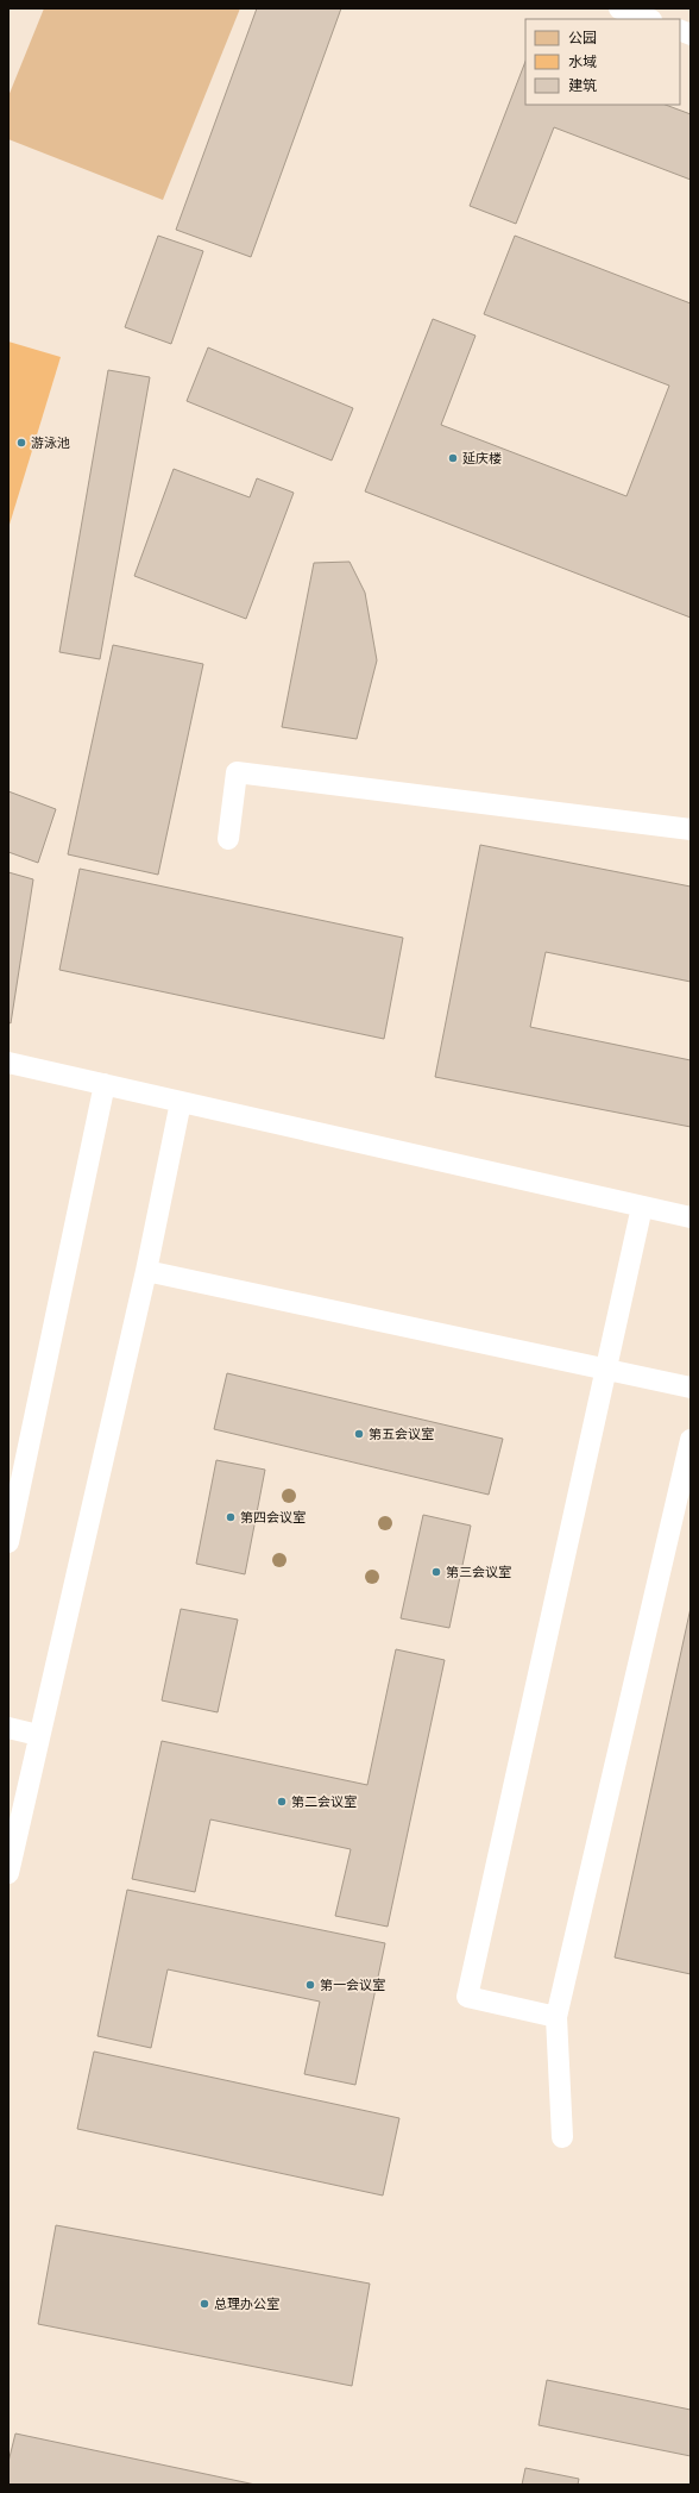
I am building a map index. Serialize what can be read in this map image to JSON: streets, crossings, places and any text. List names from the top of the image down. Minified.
{"places":["游泳池","延庆楼","第五会议室","第四会议室","第三会议室","第二会议室","第一会议室","总理办公室"],"legend":["公园","水域","建筑"]}
